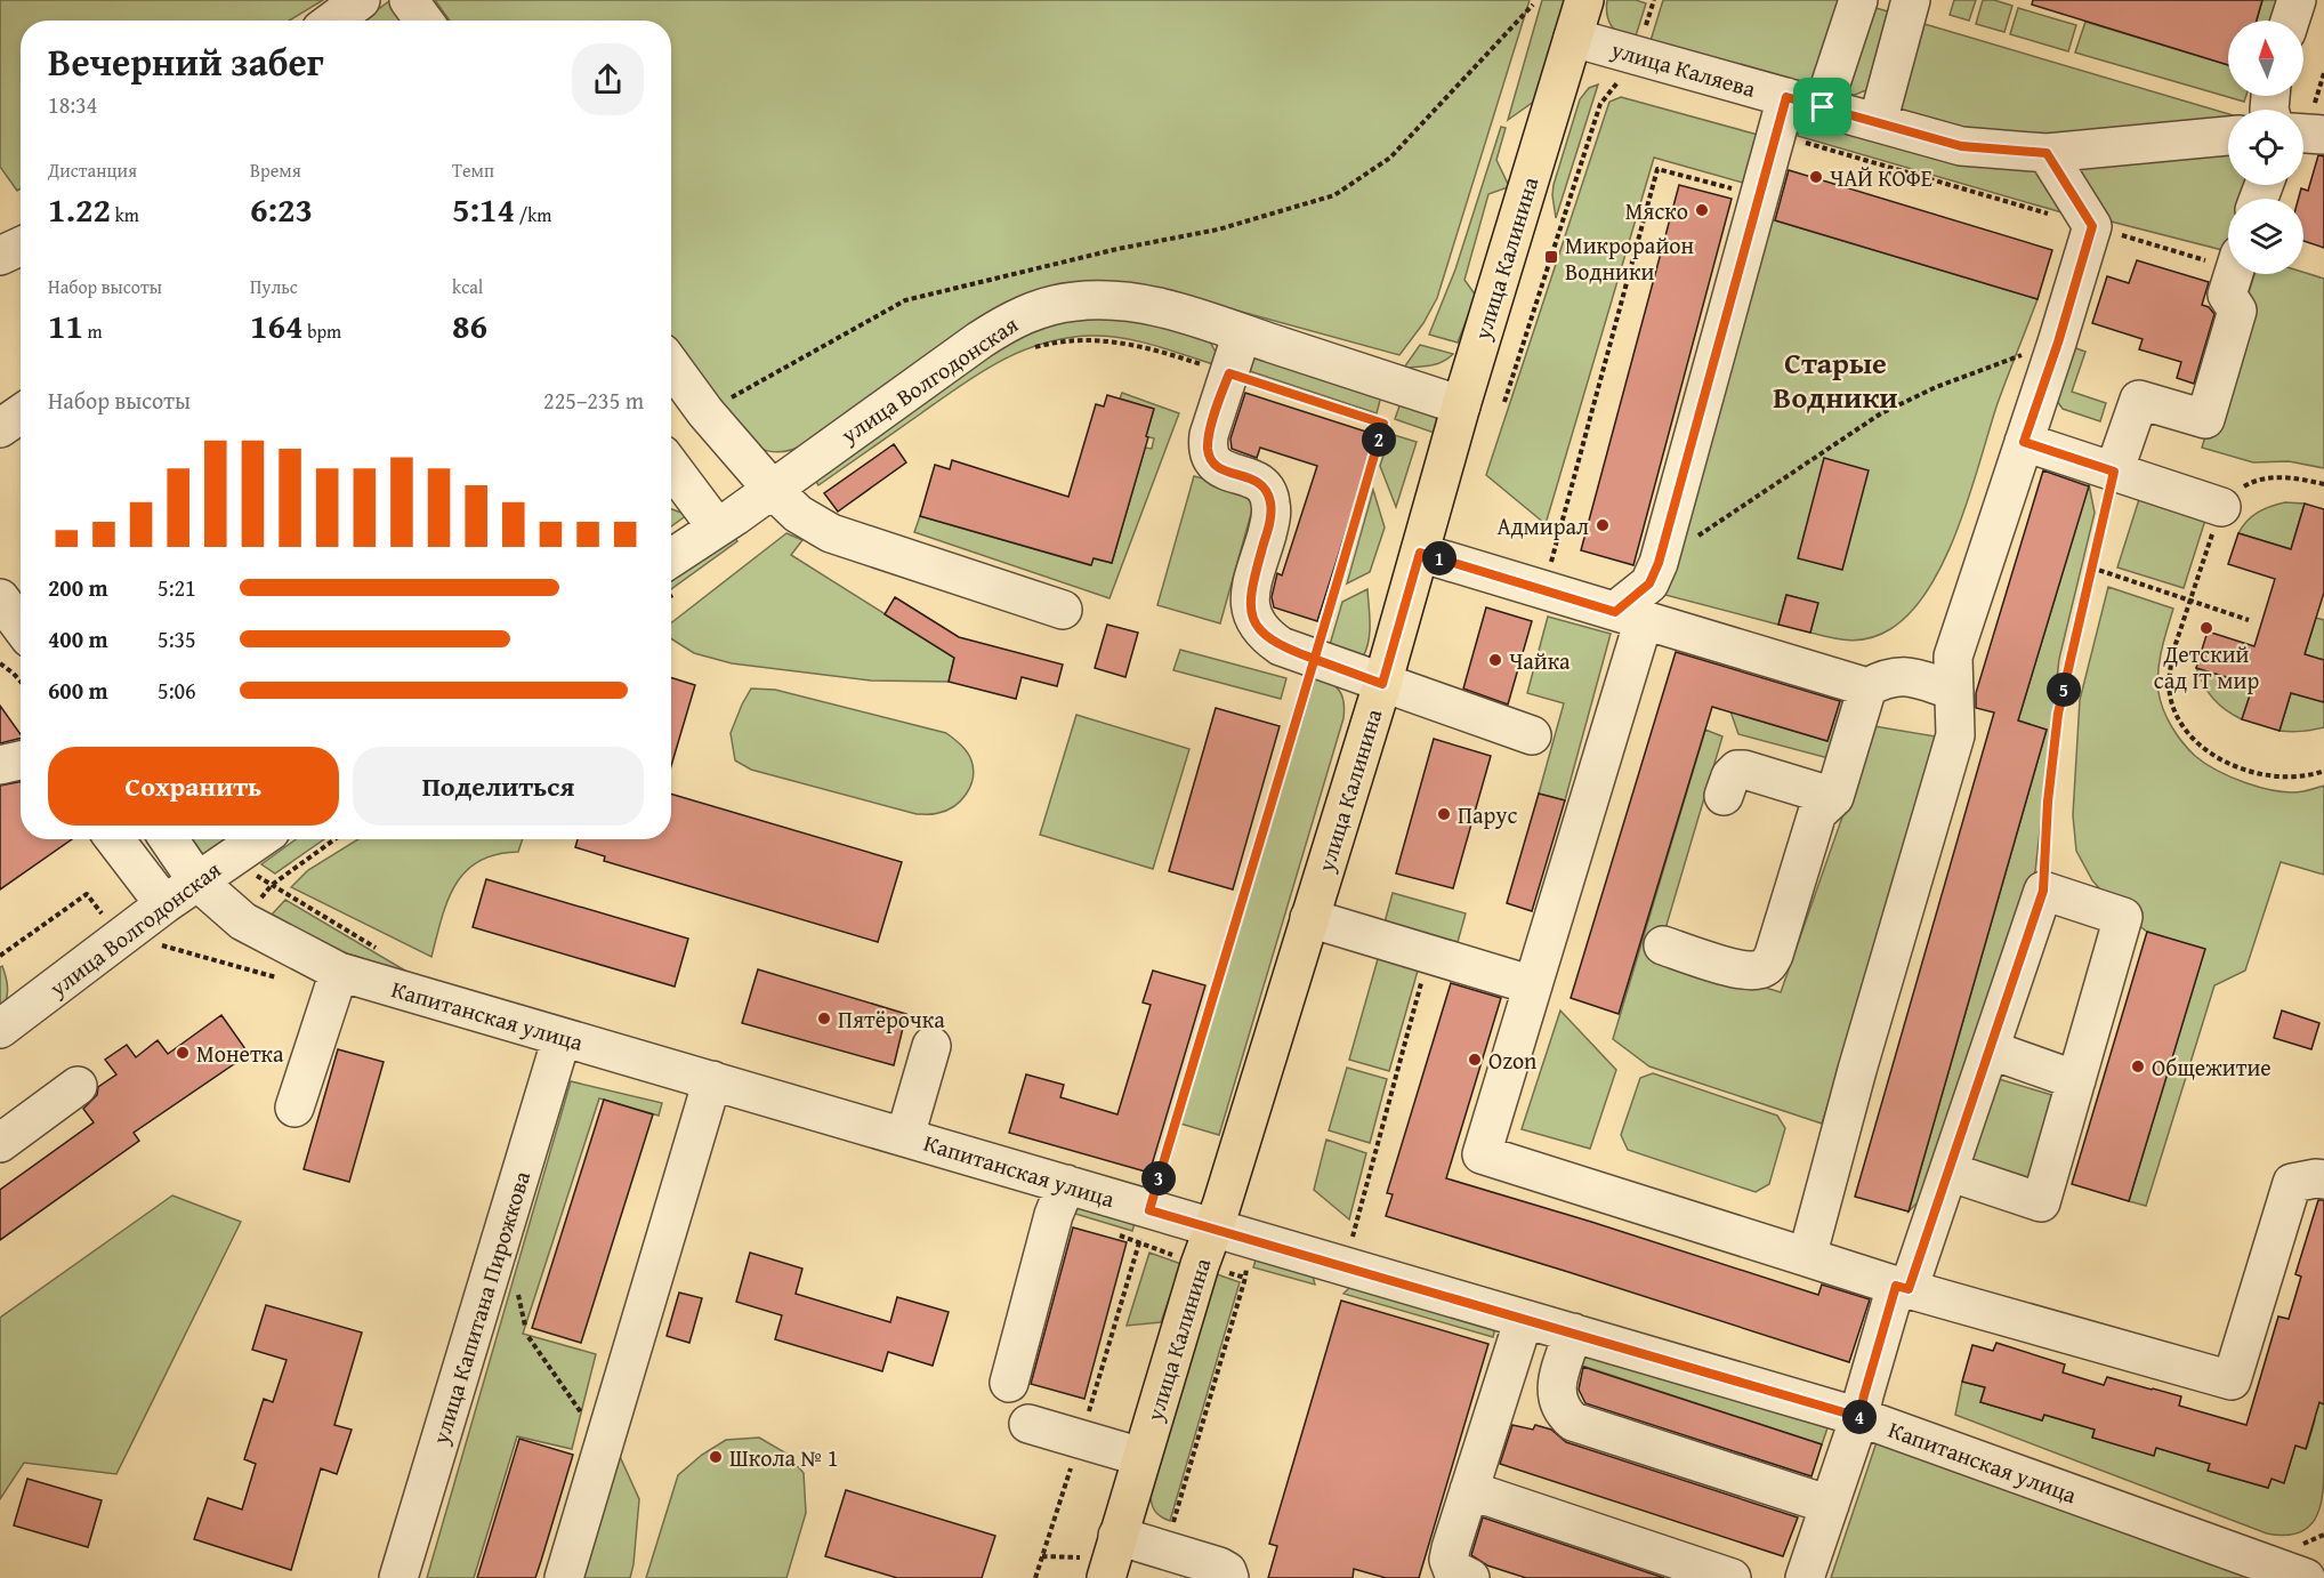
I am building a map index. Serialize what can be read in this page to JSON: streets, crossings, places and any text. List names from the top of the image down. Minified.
{"streets":{"main road":["улица Калинина"],"street":["улица Каляева","улица Волгодонская","Капитанская улица","улица Капитана Пирожкова"]},"crossings":[["улица Каляева","улица Калинина"],["улица Калинина","улица Волгодонская"],["улица Калинина","Капитанская улица"],["улица Волгодонская","Капитанская улица"],["Капитанская улица","улица Капитана Пирожкова"]],"districts":["Старые Водники"],"places":{"other":["ЧАЙ КОФЕ","Мяско","Адмирал","Детский сад IT мир","Чайка","Парус","Пятёрочка","Монетка","Ozon","Общежитие","Школа № 1"],"transit":["Микрорайон Водники"]},"north":"top","page":{"heading":["Вечерний забег","18:34"],"stats":[["Дистанция","1.22 km"],["Время","6:23"],["Темп","5:14 /km"],["Набор высоты","11 m"],["Пульс","164 bpm"],["kcal","86"]],"chart":["Набор высоты","225–235 m"],"pins":["2","1","5","3","4"],"list":[{"name":"200 m","note":"5:21"},{"name":"400 m","note":"5:35"},{"name":"600 m","note":"5:06"}],"buttons":["Сохранить","Поделиться"]}}
